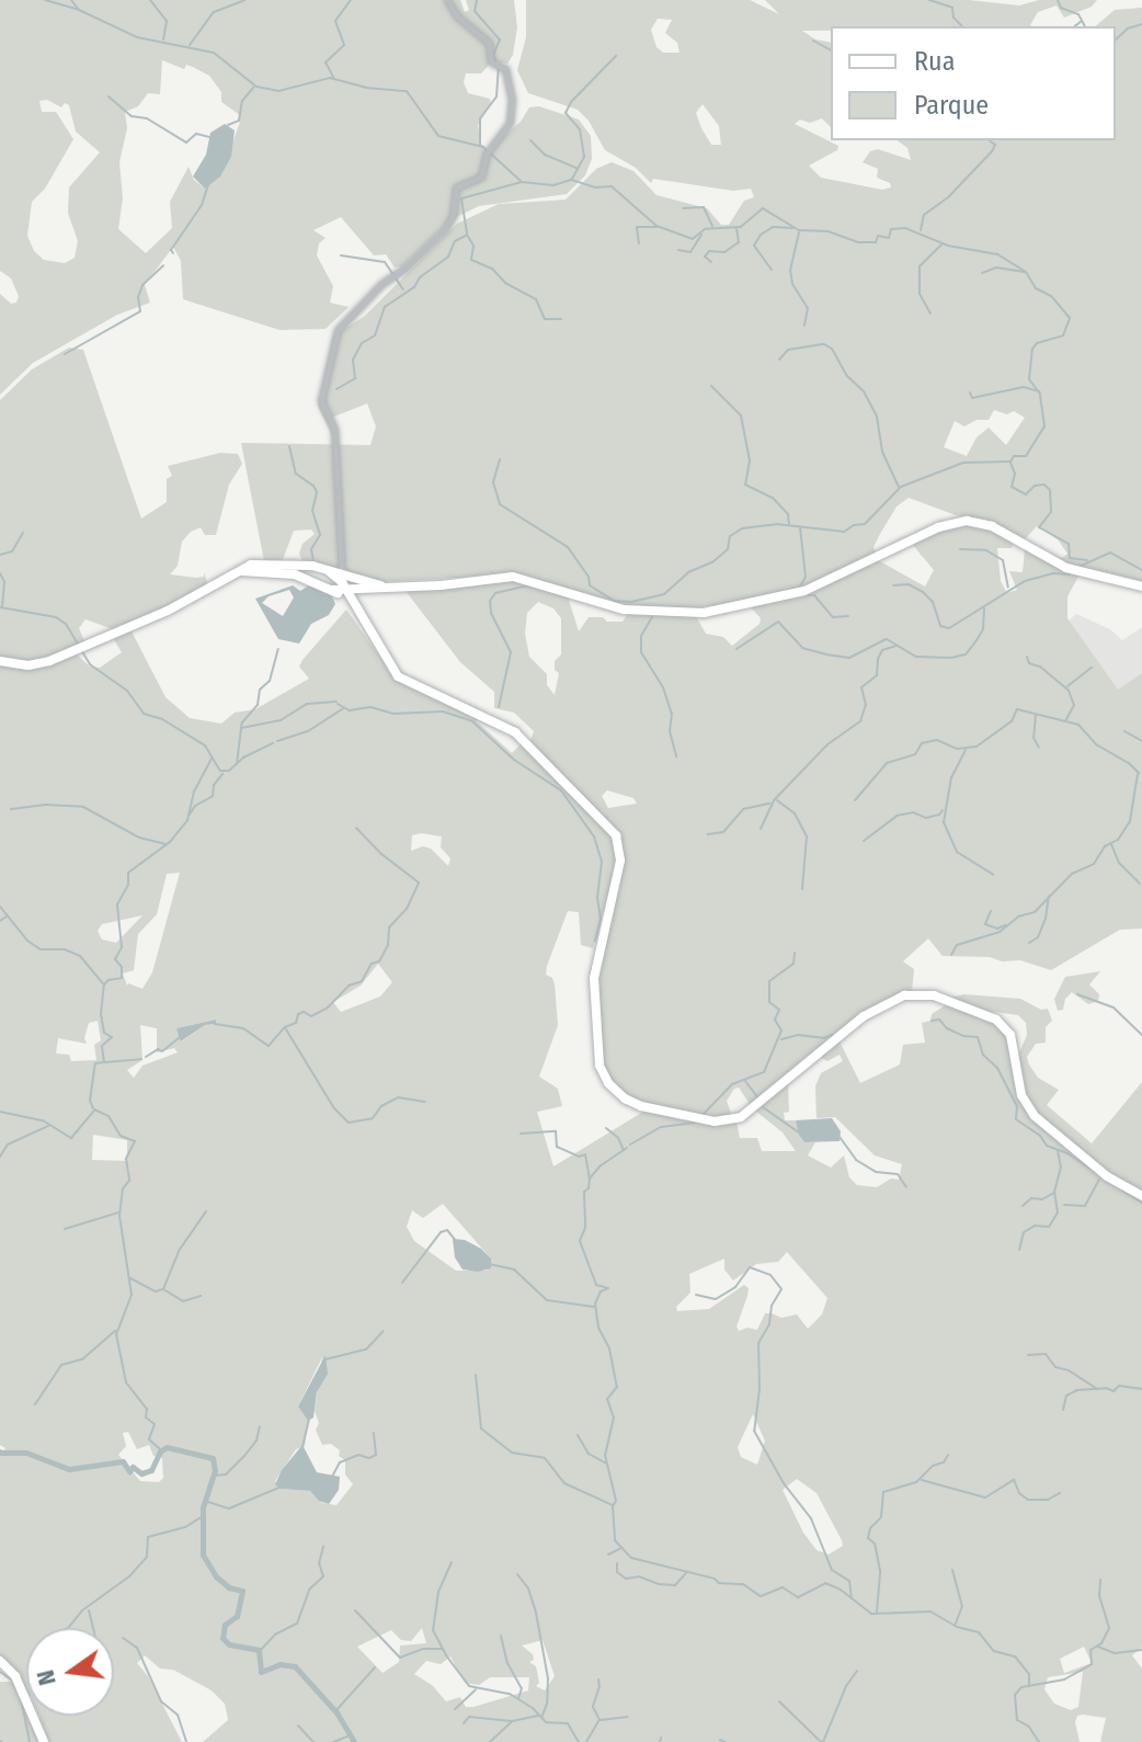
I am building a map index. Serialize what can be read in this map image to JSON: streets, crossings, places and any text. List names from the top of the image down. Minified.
{"legend":["Rua","Parque"],"north":"left"}
